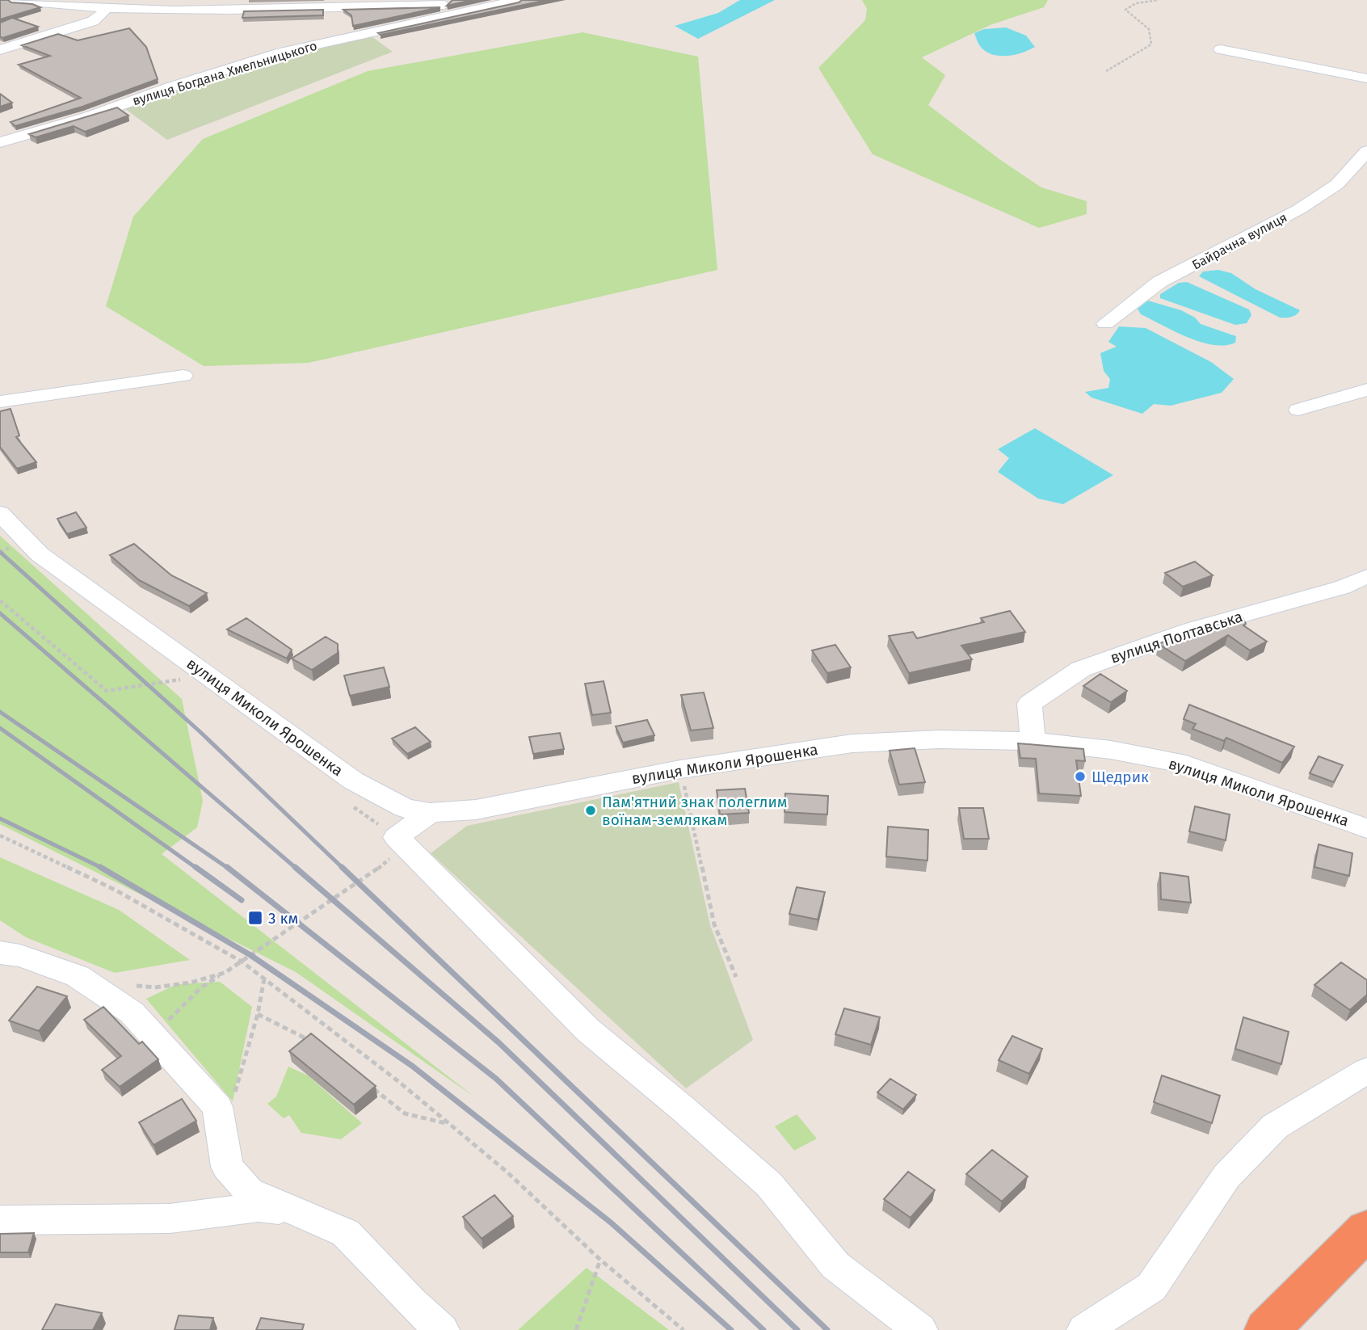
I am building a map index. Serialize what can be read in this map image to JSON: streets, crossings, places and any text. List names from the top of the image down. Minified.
{"streets":{"street":["вулиця Богдана Хмельницького","Байрачна вулиця","вулиця Полтавська","вулиця Миколи Ярошенка"]},"crossings":[["вулиця Полтавська","вулиця Миколи Ярошенка"]],"places":{"other":["Щедрик","Пам'ятний знак полеглим воїнам-землякам"],"transit":["3 км"]}}
